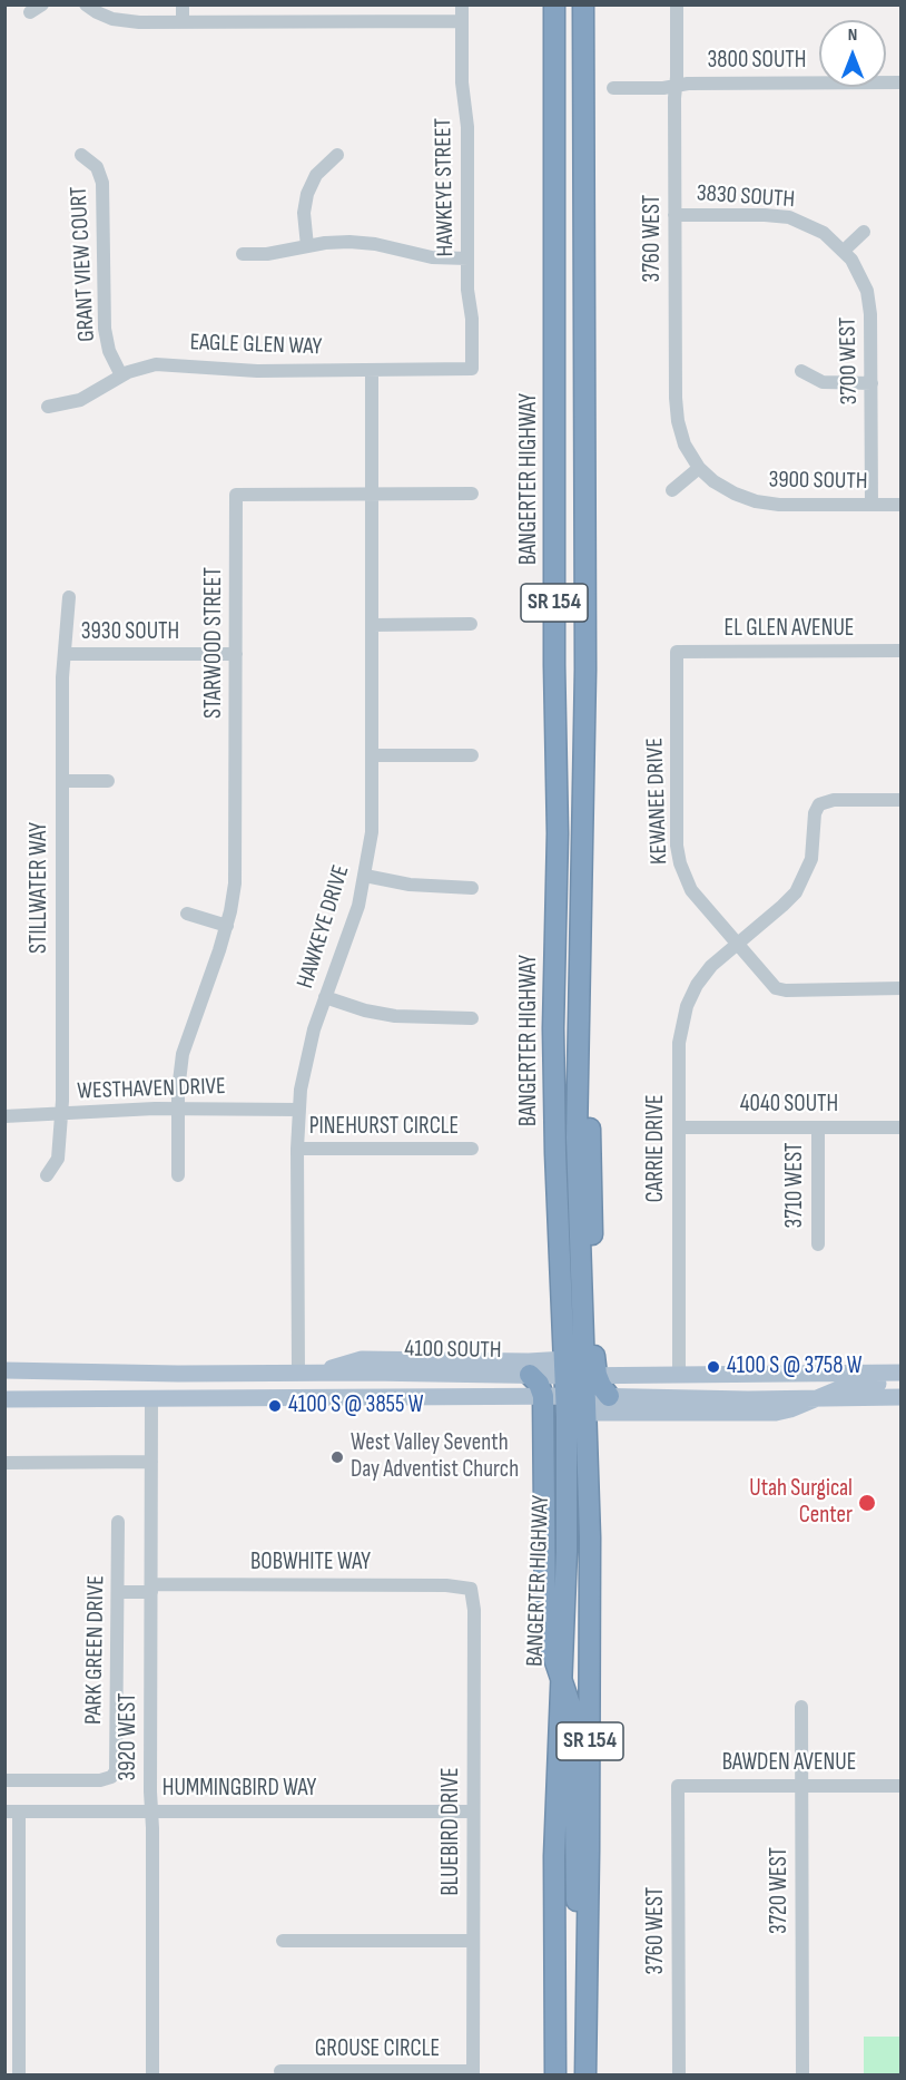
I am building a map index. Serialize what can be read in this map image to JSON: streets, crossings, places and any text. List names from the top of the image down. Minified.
{"streets":{"highway":["BANGERTER HIGHWAY","SR 154"],"main road":["4100 SOUTH"],"street":["3800 SOUTH","HAWKEYE STREET","3830 SOUTH","3760 WEST","GRANT VIEW COURT","EAGLE GLEN WAY","3700 WEST","3900 SOUTH","EL GLEN AVENUE","3930 SOUTH","STARWOOD STREET","KEWANEE DRIVE","STILLWATER WAY","HAWKEYE DRIVE","WESTHAVEN DRIVE","4040 SOUTH","PINEHURST CIRCLE","CARRIE DRIVE","3710 WEST","BOBWHITE WAY","PARK GREEN DRIVE","3920 WEST","BAWDEN AVENUE","HUMMINGBIRD WAY","BLUEBIRD DRIVE","3720 WEST","GROUSE CIRCLE"]},"crossings":[["3800 SOUTH","3760 WEST"],["HAWKEYE STREET","EAGLE GLEN WAY"],["3830 SOUTH","3760 WEST"],["3830 SOUTH","3700 WEST"],["3760 WEST","3900 SOUTH"],["3760 WEST","BAWDEN AVENUE"],["GRANT VIEW COURT","EAGLE GLEN WAY"],["EAGLE GLEN WAY","HAWKEYE DRIVE"],["3700 WEST","3900 SOUTH"],["BANGERTER HIGHWAY","4100 SOUTH"],["EL GLEN AVENUE","KEWANEE DRIVE"],["3930 SOUTH","STARWOOD STREET"],["3930 SOUTH","STILLWATER WAY"],["STARWOOD STREET","HAWKEYE DRIVE"],["STARWOOD STREET","WESTHAVEN DRIVE"],["KEWANEE DRIVE","CARRIE DRIVE"],["STILLWATER WAY","WESTHAVEN DRIVE"],["HAWKEYE DRIVE","WESTHAVEN DRIVE"],["HAWKEYE DRIVE","PINEHURST CIRCLE"],["HAWKEYE DRIVE","4100 SOUTH"],["4040 SOUTH","CARRIE DRIVE"],["4040 SOUTH","3710 WEST"],["CARRIE DRIVE","4100 SOUTH"],["4100 SOUTH","3920 WEST"],["BOBWHITE WAY","PARK GREEN DRIVE"],["BOBWHITE WAY","3920 WEST"],["BOBWHITE WAY","BLUEBIRD DRIVE"],["3920 WEST","HUMMINGBIRD WAY"],["BAWDEN AVENUE","3720 WEST"],["HUMMINGBIRD WAY","BLUEBIRD DRIVE"],["BLUEBIRD DRIVE","GROUSE CIRCLE"]],"places":["4100 S @ 3758 W","4100 S @ 3855 W","West Valley Seventh Day Adventist Church","Utah Surgical Center"],"north":"top"}
